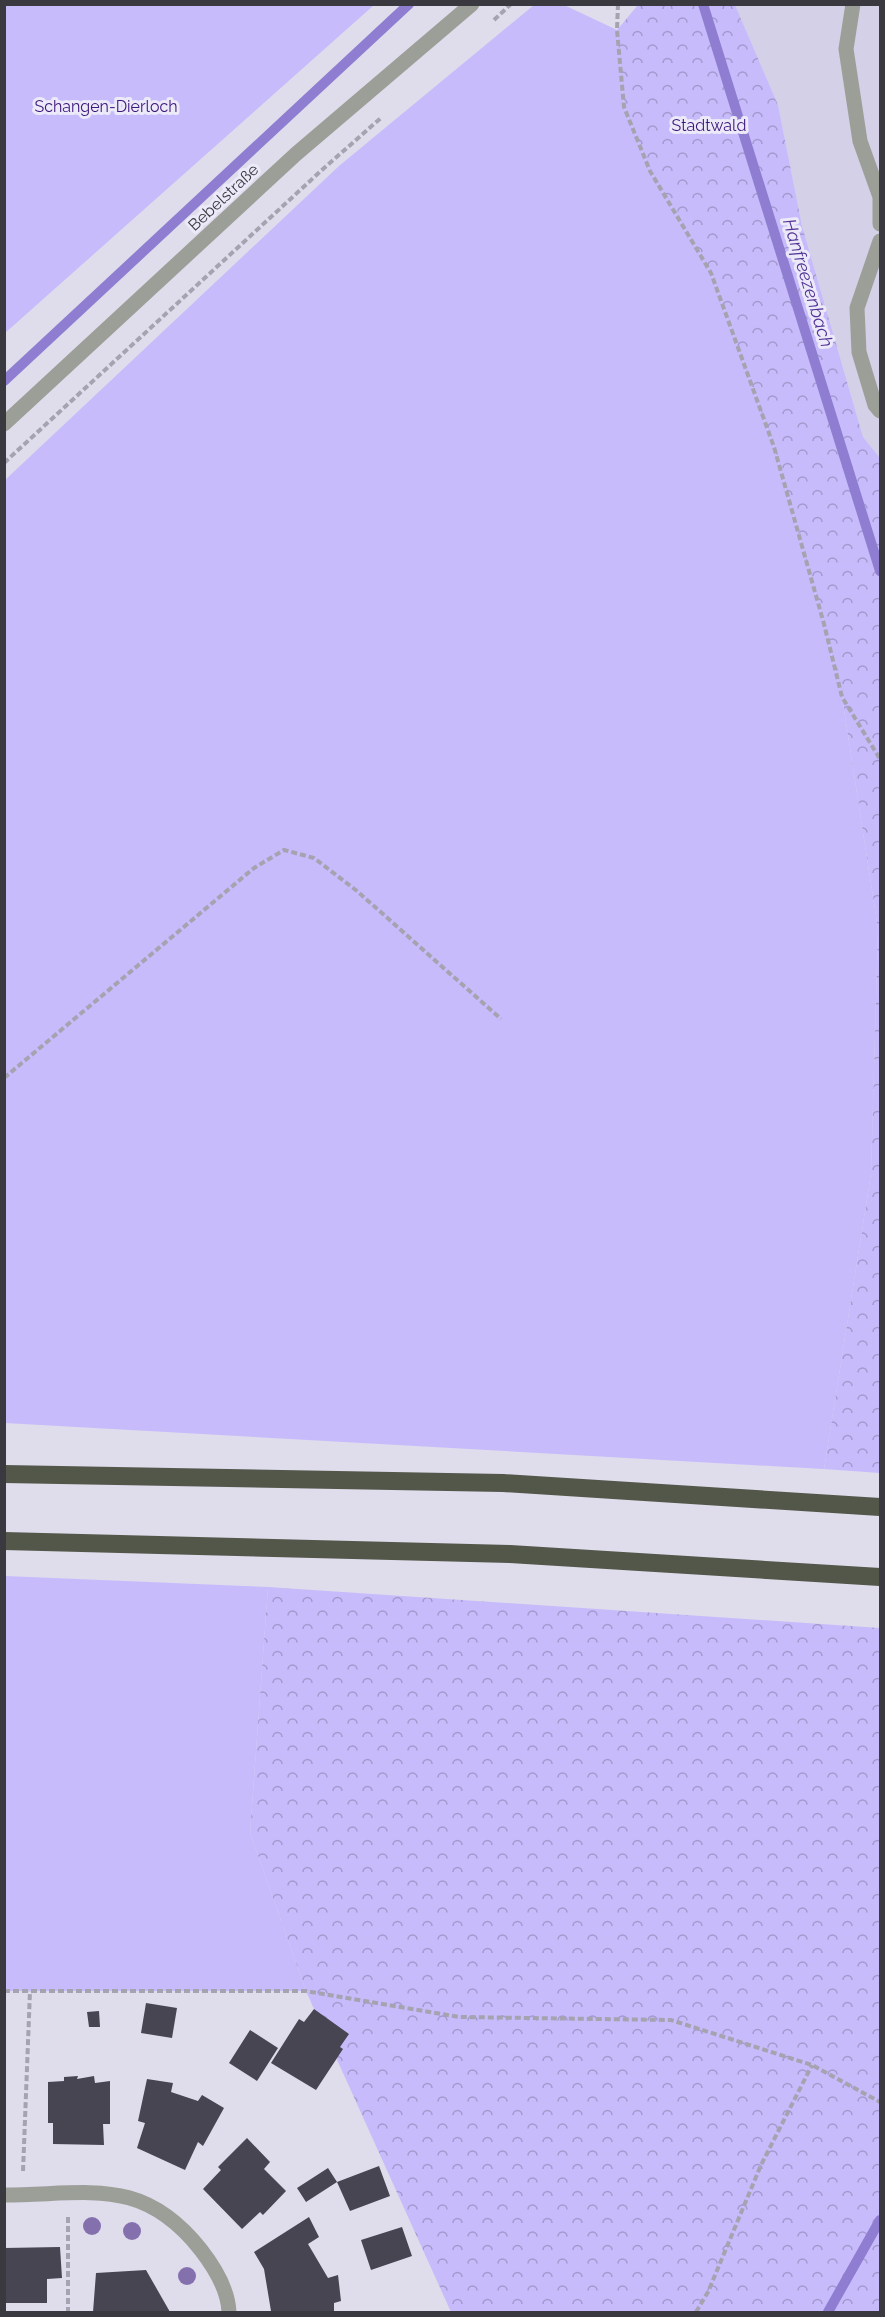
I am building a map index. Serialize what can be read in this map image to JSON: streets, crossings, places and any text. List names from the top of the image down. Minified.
{"streets":{"street":["Bebelstraße"]},"water":["Hanfreezenbach"],"parks":["Schangen-Dierloch","Stadtwald"]}
